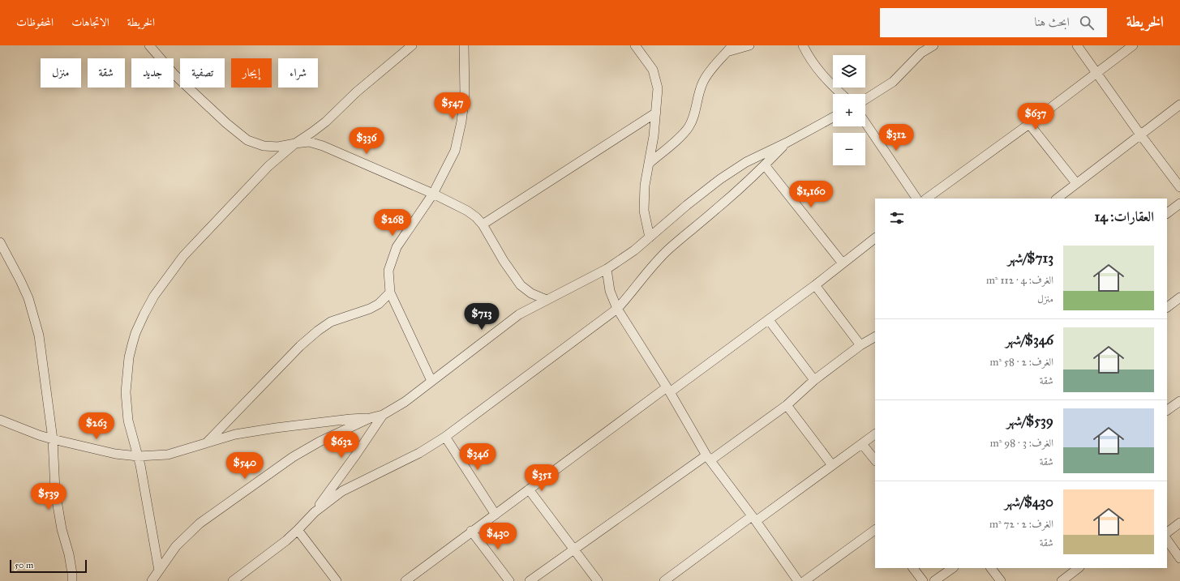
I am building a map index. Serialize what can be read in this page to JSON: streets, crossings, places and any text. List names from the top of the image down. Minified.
{"scale_bar":"50 m","page":{"header":"الخريطة","search":"ابحث هنا","nav":["الخريطة","الاتجاهات","المحفوظات"],"map_buttons":["+","−"],"chip":["شراء","إيجار","تصفية","جديد","شقة","منزل"],"price":["$547","$637","$312","$336","$1,160","$268","$713","$263","$632","$346","$540","$351","$539","$430"],"heading":"العقارات: 14","list":[{"name":"$713/شهر","note":"الغرف: 4 · 112 m² · منزل"},{"name":"$346/شهر","note":"الغرف: 2 · 58 m² · شقة"},{"name":"$539/شهر","note":"الغرف: 3 · 98 m² · شقة"},{"name":"$430/شهر","note":"الغرف: 2 · 72 m² · شقة"}],"scale":"50 m"}}
